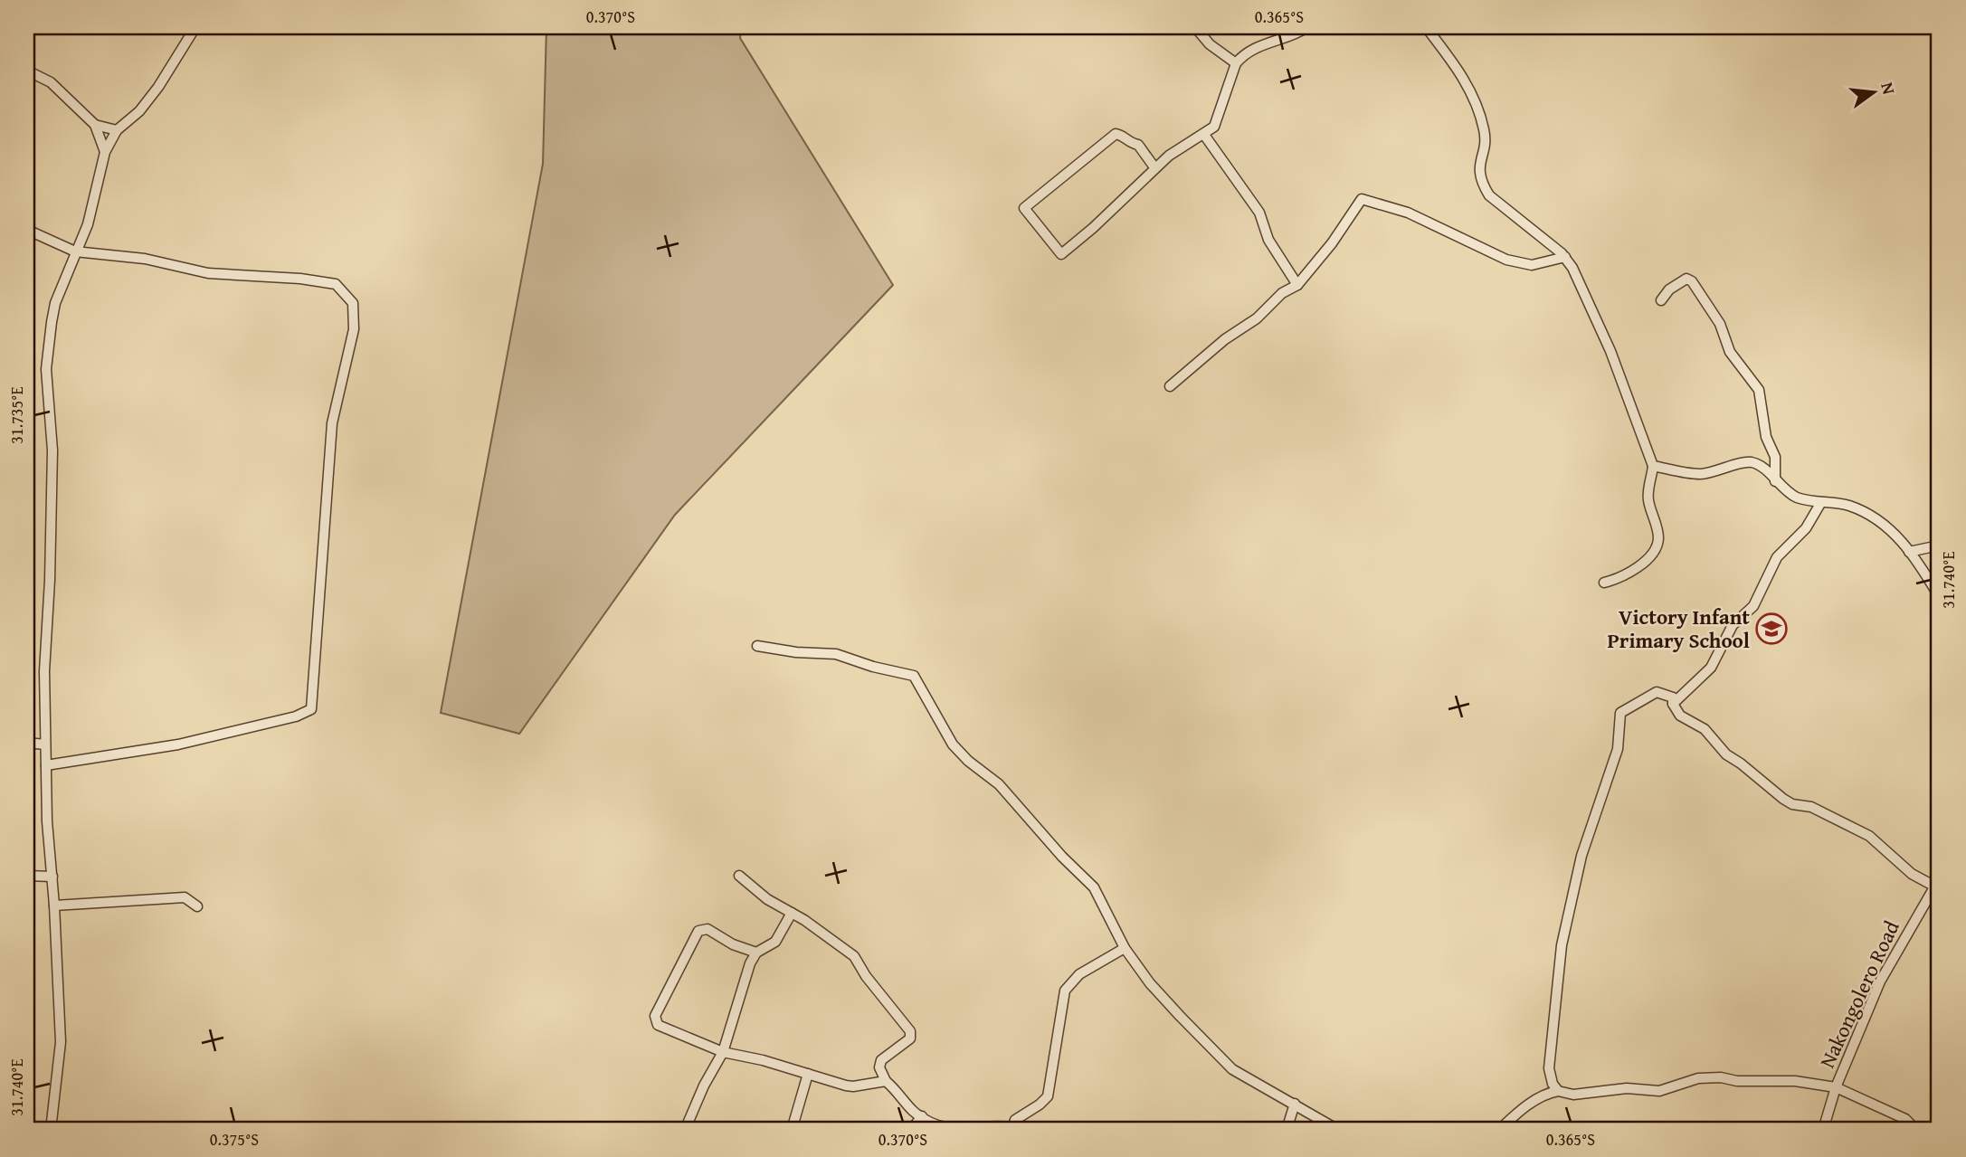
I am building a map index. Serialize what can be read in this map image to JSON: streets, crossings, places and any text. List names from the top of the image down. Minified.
{"streets":{"street":["Nakongolero Road"]},"places":{"school or university":["Victory Infant Primary School"]},"north":"right","coordinates":["0.370°S","0.365°S","31.735°E","31.740°E","0.375°S"]}
